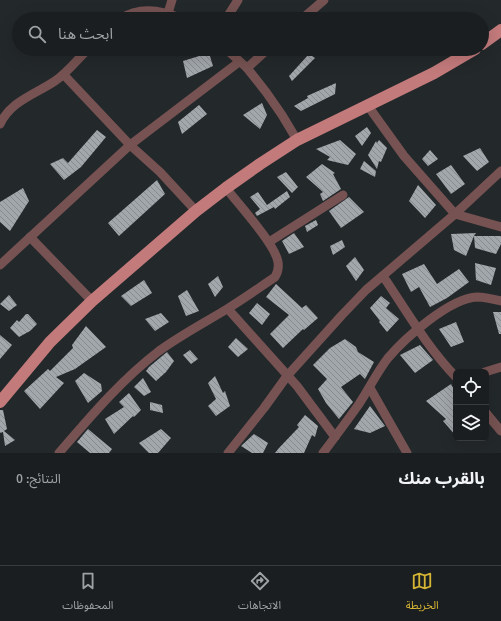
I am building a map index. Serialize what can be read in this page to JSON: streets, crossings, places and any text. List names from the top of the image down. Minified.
{"page":{"search":"ابحث هنا","heading":["بالقرب منك","النتائج: 0"],"nav":["الخريطة","الاتجاهات","المحفوظات"]}}
